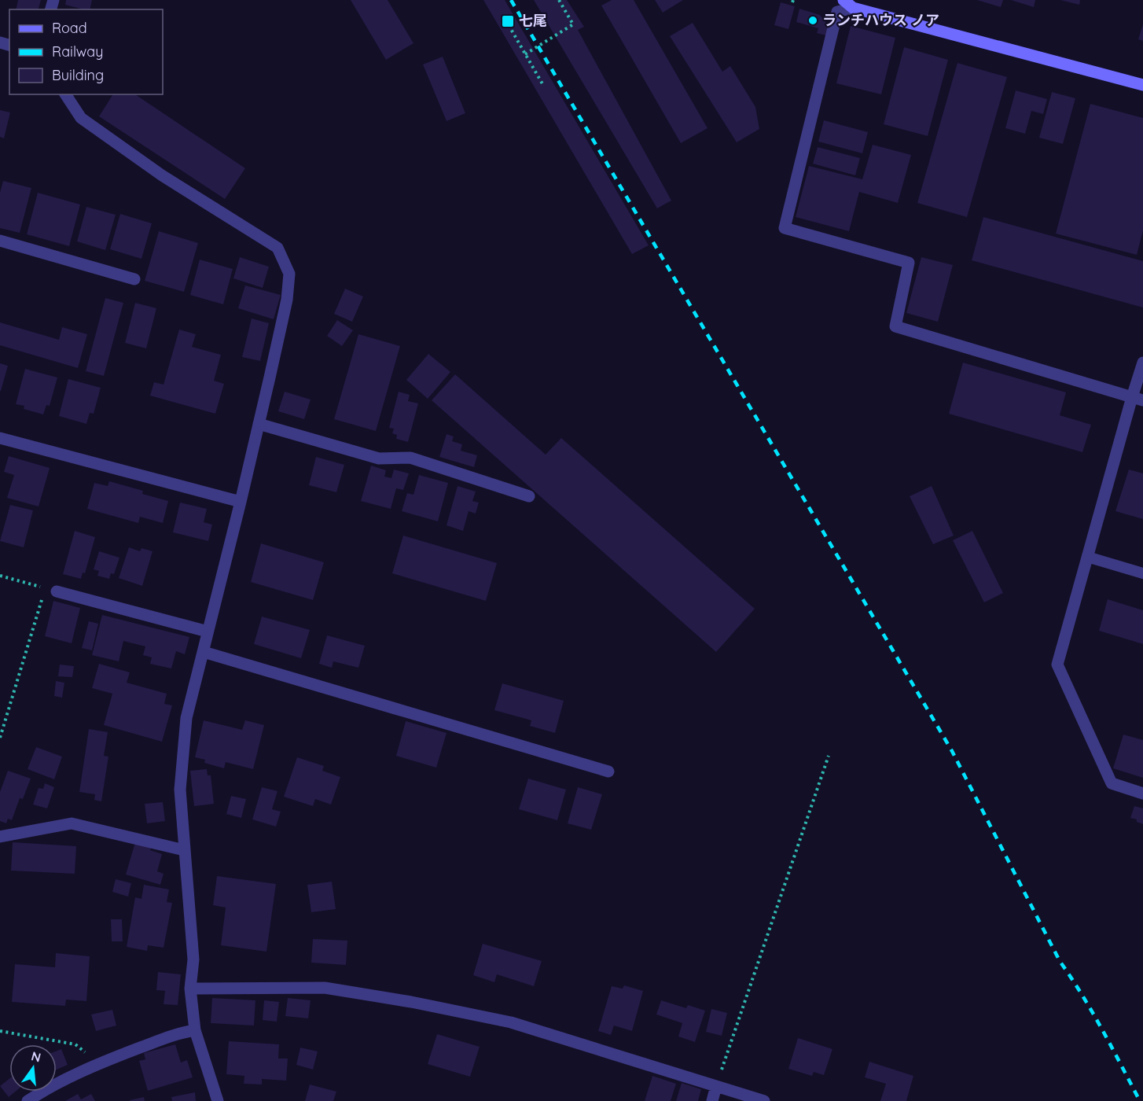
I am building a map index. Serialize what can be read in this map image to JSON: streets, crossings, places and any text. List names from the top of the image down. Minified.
{"places":{"other":["ランチハウス ノア"],"transit":["七尾"]},"legend":["Road","Railway","Building"],"north":"top"}
